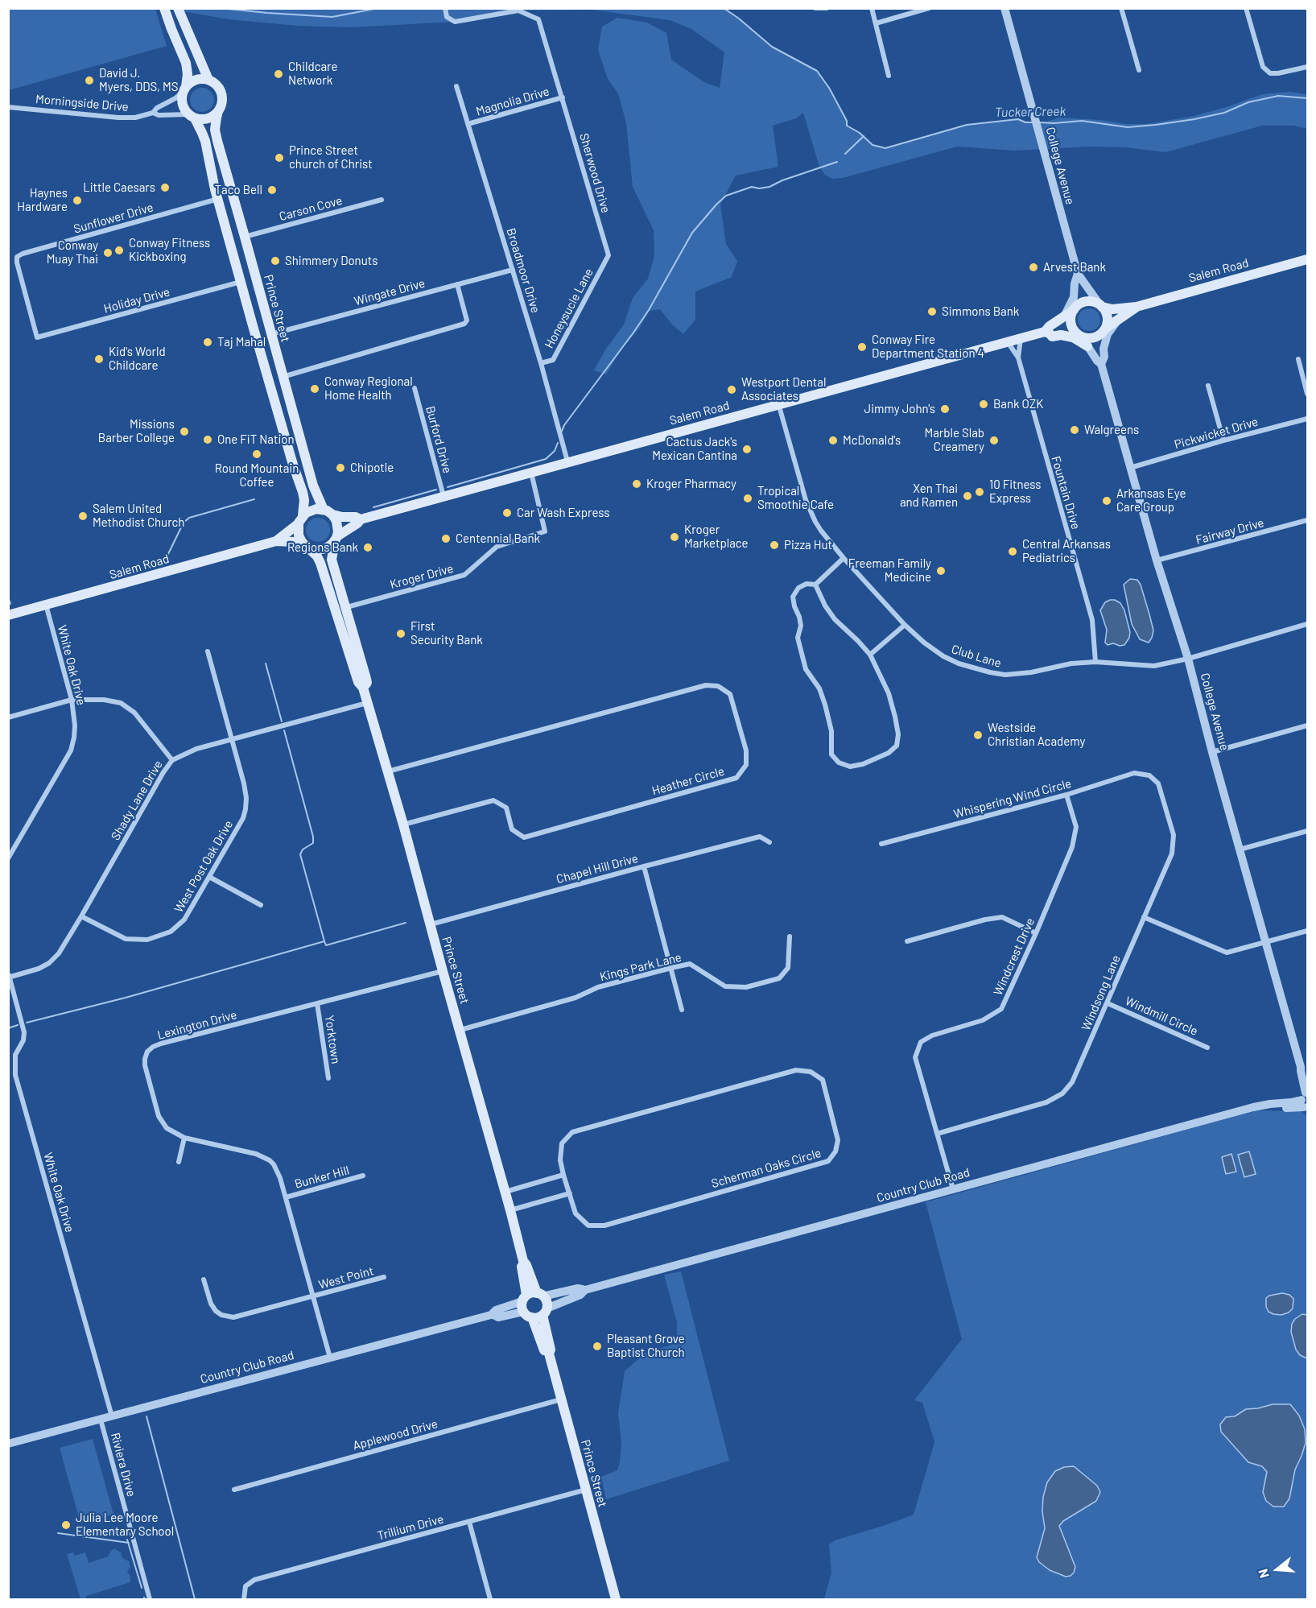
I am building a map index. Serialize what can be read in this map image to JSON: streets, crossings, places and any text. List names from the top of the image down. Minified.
{"streets":{"main road":["Salem Road","Prince Street"],"street":["Magnolia Drive","Morningside Drive","College Avenue","Sherwood Drive","Carson Cove","Sunflower Drive","Broadmoor Drive","Wingate Drive","Holiday Drive","Honeysucle Lane","Pickwicket Drive","Burford Drive","Fountain Drive","Fairway Drive","Kroger Drive","Club Lane","White Oak Drive","Heather Circle","Whispering Wind Circle","Shady Lane Drive","West Post Oak Drive","Chapel Hill Drive","Windcrest Drive","Kings Park Lane","Windsong Lane","Windmill Circle","Lexington Drive","Yorktown","Scherman Oaks Circle","Bunker Hill","Country Club Road","West Point","Applewood Drive","Riviera Drive","Trillium Drive"]},"crossings":[["Magnolia Drive","Sherwood Drive"],["Magnolia Drive","Broadmoor Drive"],["Morningside Drive","Prince Street"],["College Avenue","Salem Road"],["College Avenue","Pickwicket Drive"],["College Avenue","Fairway Drive"],["College Avenue","Club Lane"],["College Avenue","Country Club Road"],["Sherwood Drive","Honeysucle Lane"],["Carson Cove","Prince Street"],["Sunflower Drive","Holiday Drive"],["Broadmoor Drive","Salem Road"],["Broadmoor Drive","Wingate Drive"],["Broadmoor Drive","Honeysucle Lane"],["Salem Road","Prince Street"],["Salem Road","Burford Drive"],["Salem Road","Fountain Drive"],["Salem Road","Kroger Drive"],["Salem Road","Club Lane"],["Salem Road","White Oak Drive"],["Wingate Drive","Prince Street"],["Prince Street","Kroger Drive"],["Prince Street","Heather Circle"],["Prince Street","Shady Lane Drive"],["Prince Street","Chapel Hill Drive"],["Prince Street","Kings Park Lane"],["Prince Street","Lexington Drive"],["Prince Street","Country Club Road"],["Prince Street","Applewood Drive"],["Prince Street","Trillium Drive"],["Fountain Drive","Club Lane"],["White Oak Drive","Shady Lane Drive"],["White Oak Drive","Country Club Road"],["Whispering Wind Circle","Windcrest Drive"],["Whispering Wind Circle","Windsong Lane"],["Shady Lane Drive","West Post Oak Drive"],["Windcrest Drive","Windsong Lane"],["Windcrest Drive","Country Club Road"],["Windsong Lane","Windmill Circle"],["Lexington Drive","Yorktown"],["Lexington Drive","Bunker Hill"],["Lexington Drive","Country Club Road"],["Lexington Drive","West Point"],["Country Club Road","Riviera Drive"]],"water":["Tucker Creek"],"places":["Childcare Network","David J. Myers, DDS, MS","Prince Street church of Christ","Little Caesars","Taco Bell","Haynes Hardware","Conway Fitness Kickboxing","Conway Muay Thai","Shimmery Donuts","Arvest Bank","Simmons Bank","Taj Mahal","Conway Fire Department Station 4","Kid's World Childcare","Conway Regional Home Health","Westport Dental Associates","Bank OZK","Jimmy John's","Walgreens","Missions Barber College","One FiT Nation","McDonald's","Marble Slab Creamery","Cactus Jack's Mexican Cantina","Round Mountain Coffee","Chipotle","Kroger Pharmacy","10 Fitness Express","Xen Thai and Ramen","Tropical Smoothie Cafe","Arkansas Eye Care Group","Car Wash Express","Salem United Methodist Church","Kroger Marketplace","Centennial Bank","Pizza Hut","Regions Bank","Central Arkansas Pediatrics","Freeman Family Medicine","First Security Bank","Westside Christian Academy","Pleasant Grove Baptist Church","Julia Lee Moore Elementary School"],"north":"left"}
